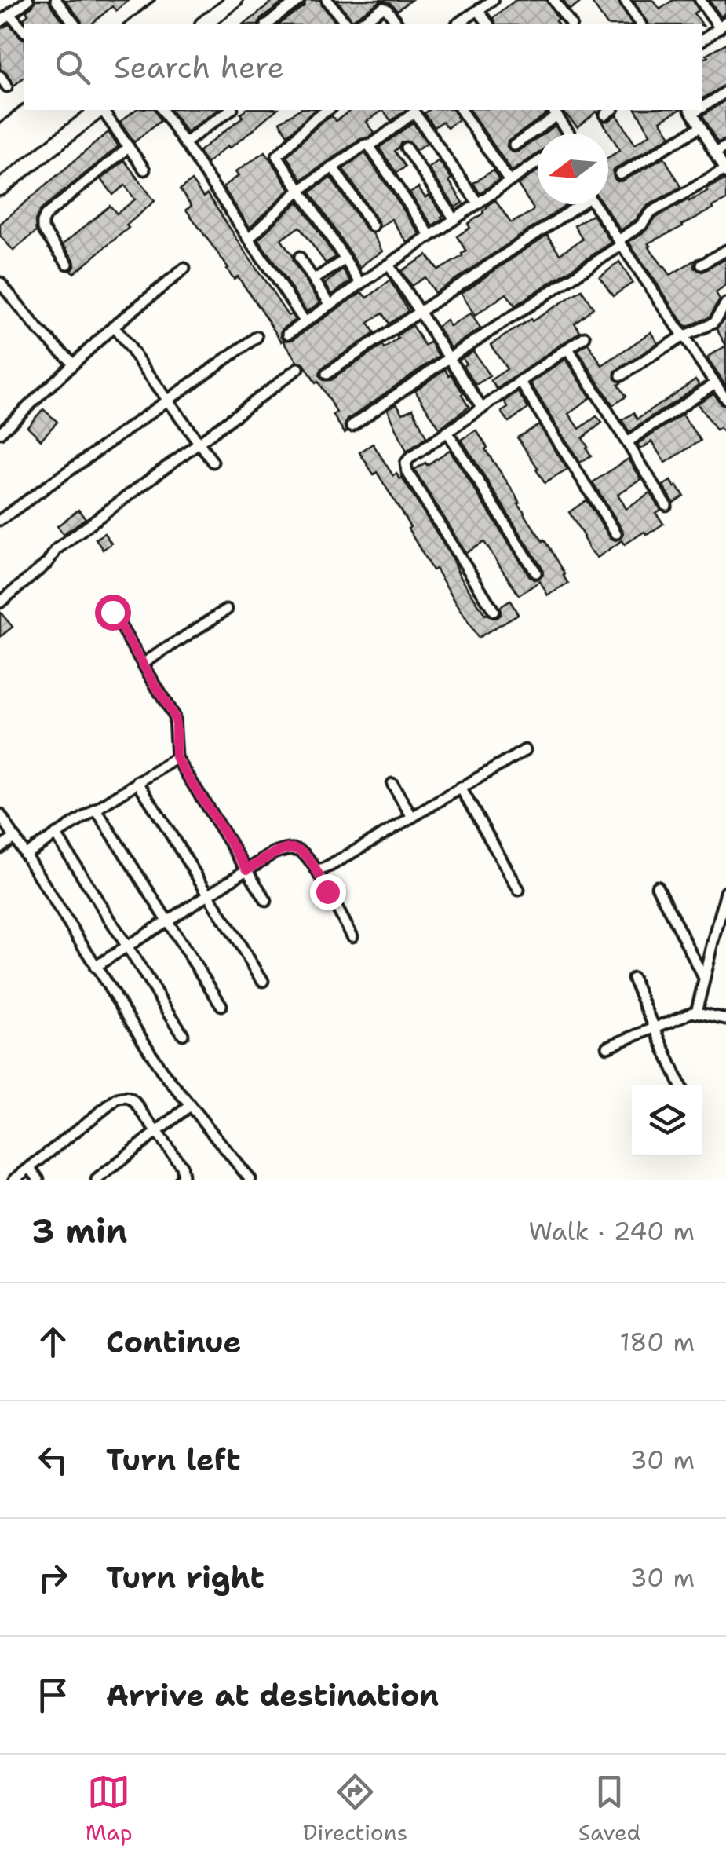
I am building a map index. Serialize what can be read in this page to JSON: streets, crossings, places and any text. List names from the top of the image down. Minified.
{"north":"left","page":{"search":"Search here","heading":["3 min","Walk · 240 m"],"list":[["Continue","180 m"],["Turn left","30 m"],["Turn right","30 m"],"Arrive at destination"],"nav":["Map","Directions","Saved"]}}
